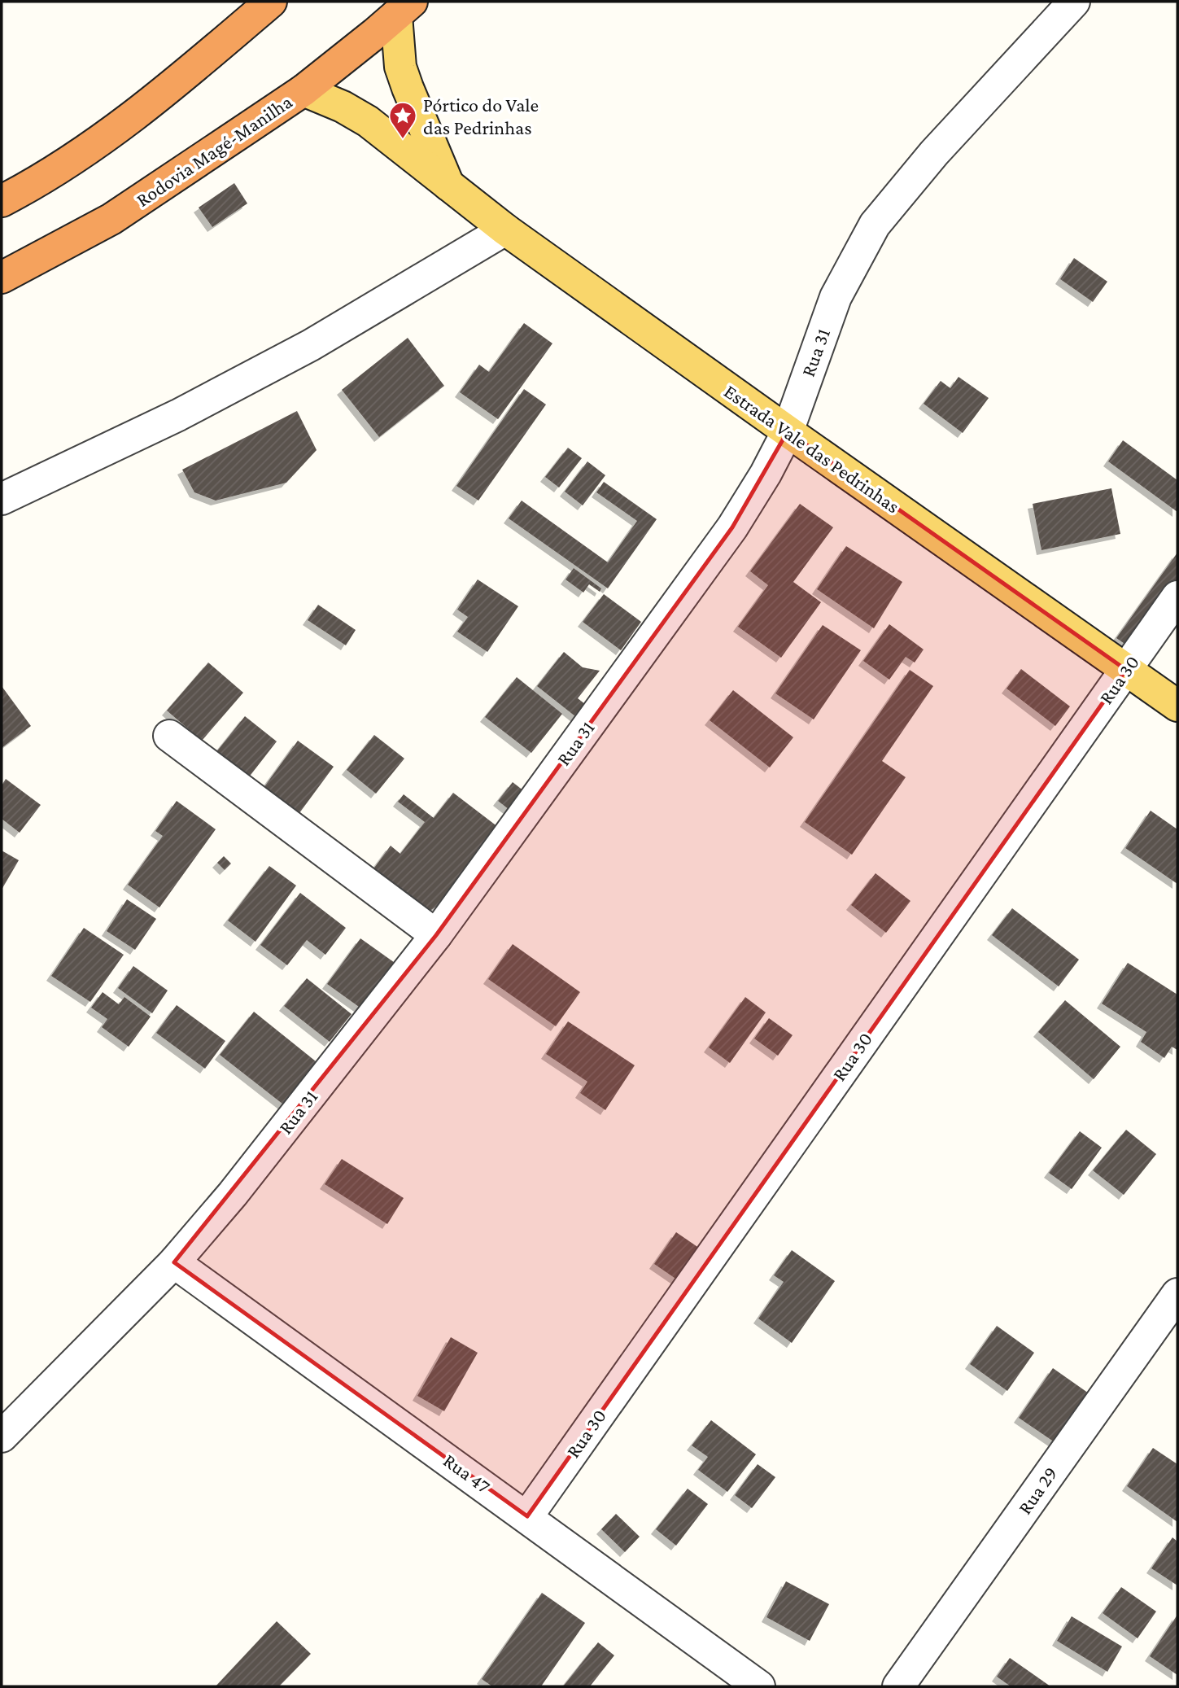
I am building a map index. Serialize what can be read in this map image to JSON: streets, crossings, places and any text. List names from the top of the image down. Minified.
{"streets":{"highway":["Rodovia Magé-Manilha"],"main road":["Estrada Vale das Pedrinhas"],"street":["Rua 31","Rua 30","Rua 47","Rua 29"]},"crossings":[["Rodovia Magé-Manilha","Estrada Vale das Pedrinhas"],["Rua 31","Estrada Vale das Pedrinhas"],["Rua 31","Rua 47"],["Estrada Vale das Pedrinhas","Rua 30"],["Rua 30","Rua 47"]],"places":{"place":["Pórtico do Vale das Pedrinhas"]}}
